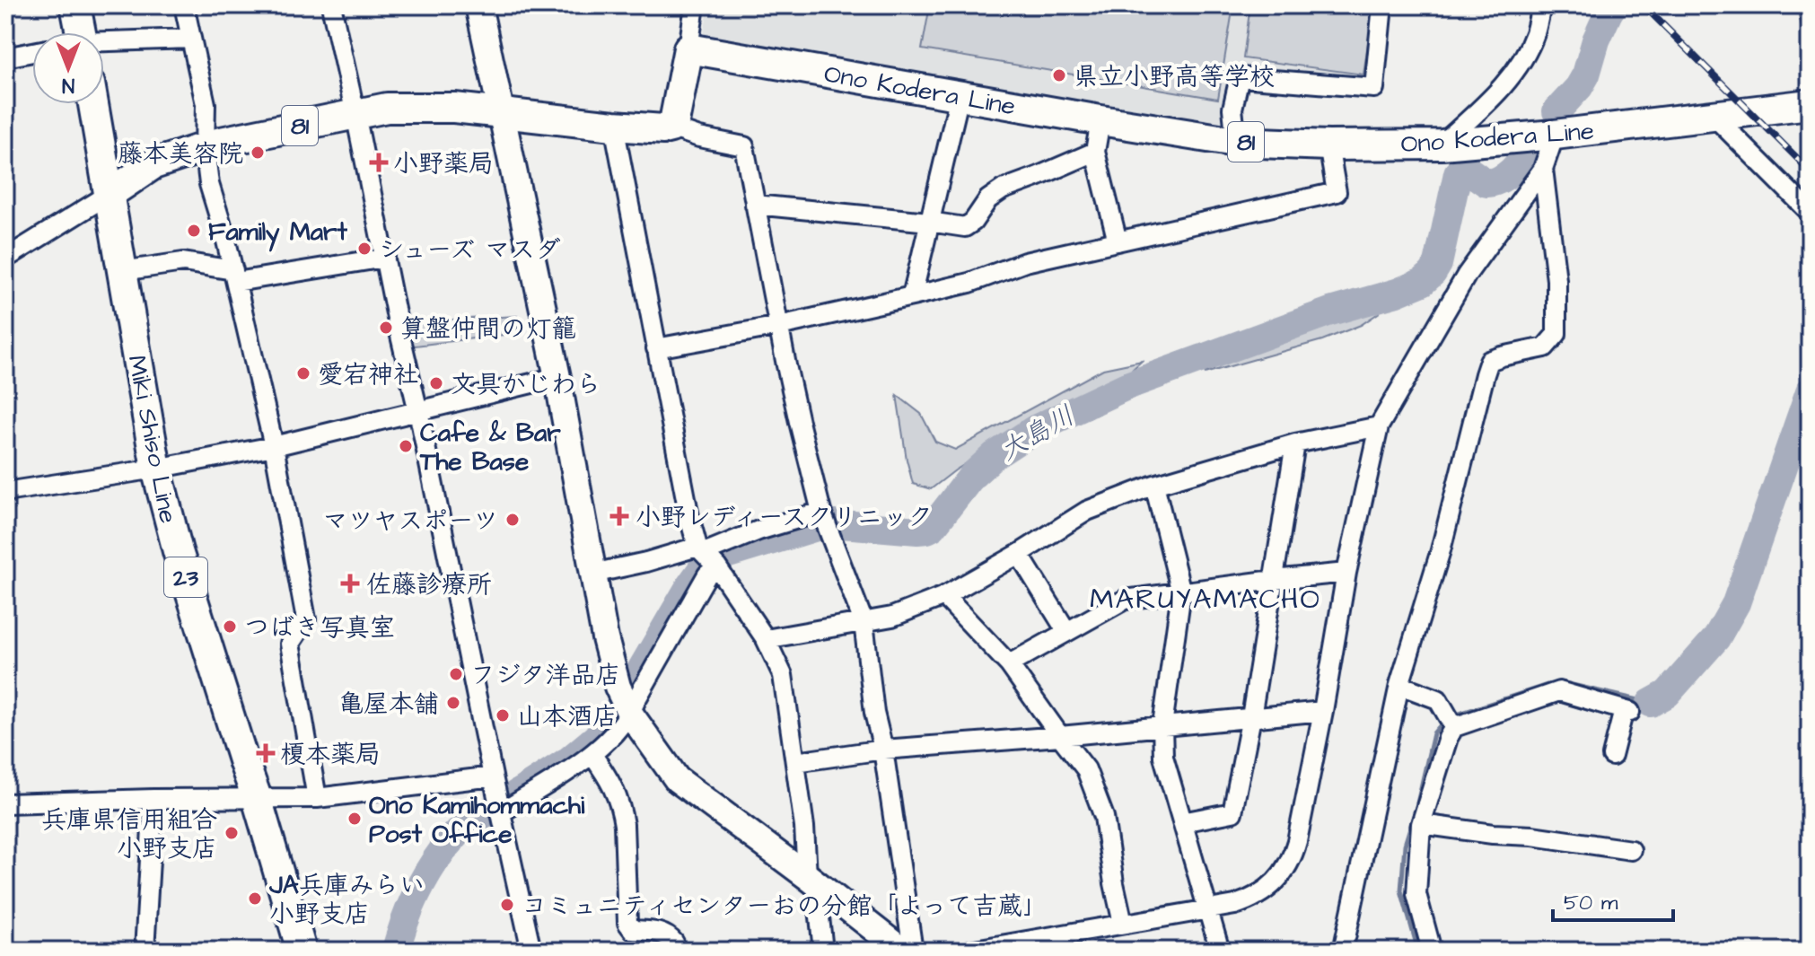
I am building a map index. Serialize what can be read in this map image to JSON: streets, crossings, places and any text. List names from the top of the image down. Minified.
{"streets":{"main road":["Ono Kodera Line","81","Miki Shiso Line","23"]},"crossings":[["81","Miki Shiso Line"]],"districts":["MARUYAMACHO"],"water":["大島川"],"places":{"other":["県立小野高等学校","藤本美容院","Family Mart","シューズ マスダ","算盤仲間の灯籠","愛宕神社","文具かじわら","Cafe & Bar The Base","マツヤスポーツ","つばき写真室","フジタ洋品店","亀屋本舗","山本酒店","Ono Kamihommachi Post Office","兵庫県信用組合 小野支店","JA兵庫みらい 小野支店","コミュニティセンターおの分館「よって吉蔵」"],"health":["小野薬局","小野レディースクリニック","佐藤診療所","榎本薬局"]},"scale_bar":"50 m","north":"bottom"}
